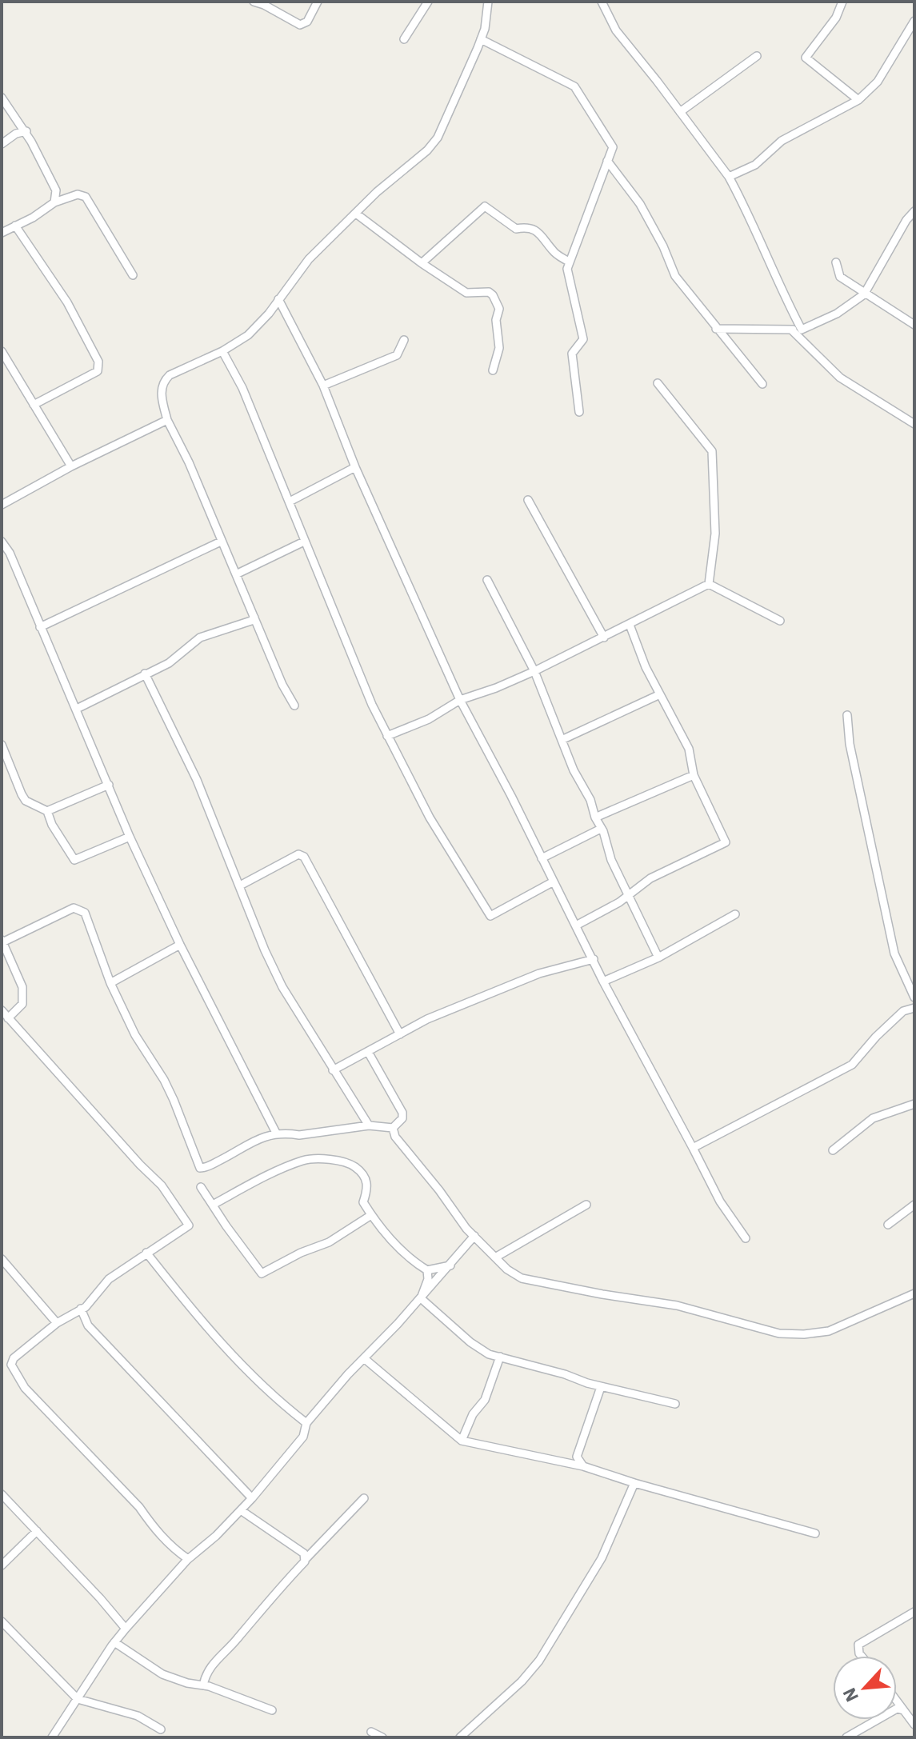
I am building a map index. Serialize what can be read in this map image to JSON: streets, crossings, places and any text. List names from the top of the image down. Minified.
{"north":"bottom left"}
